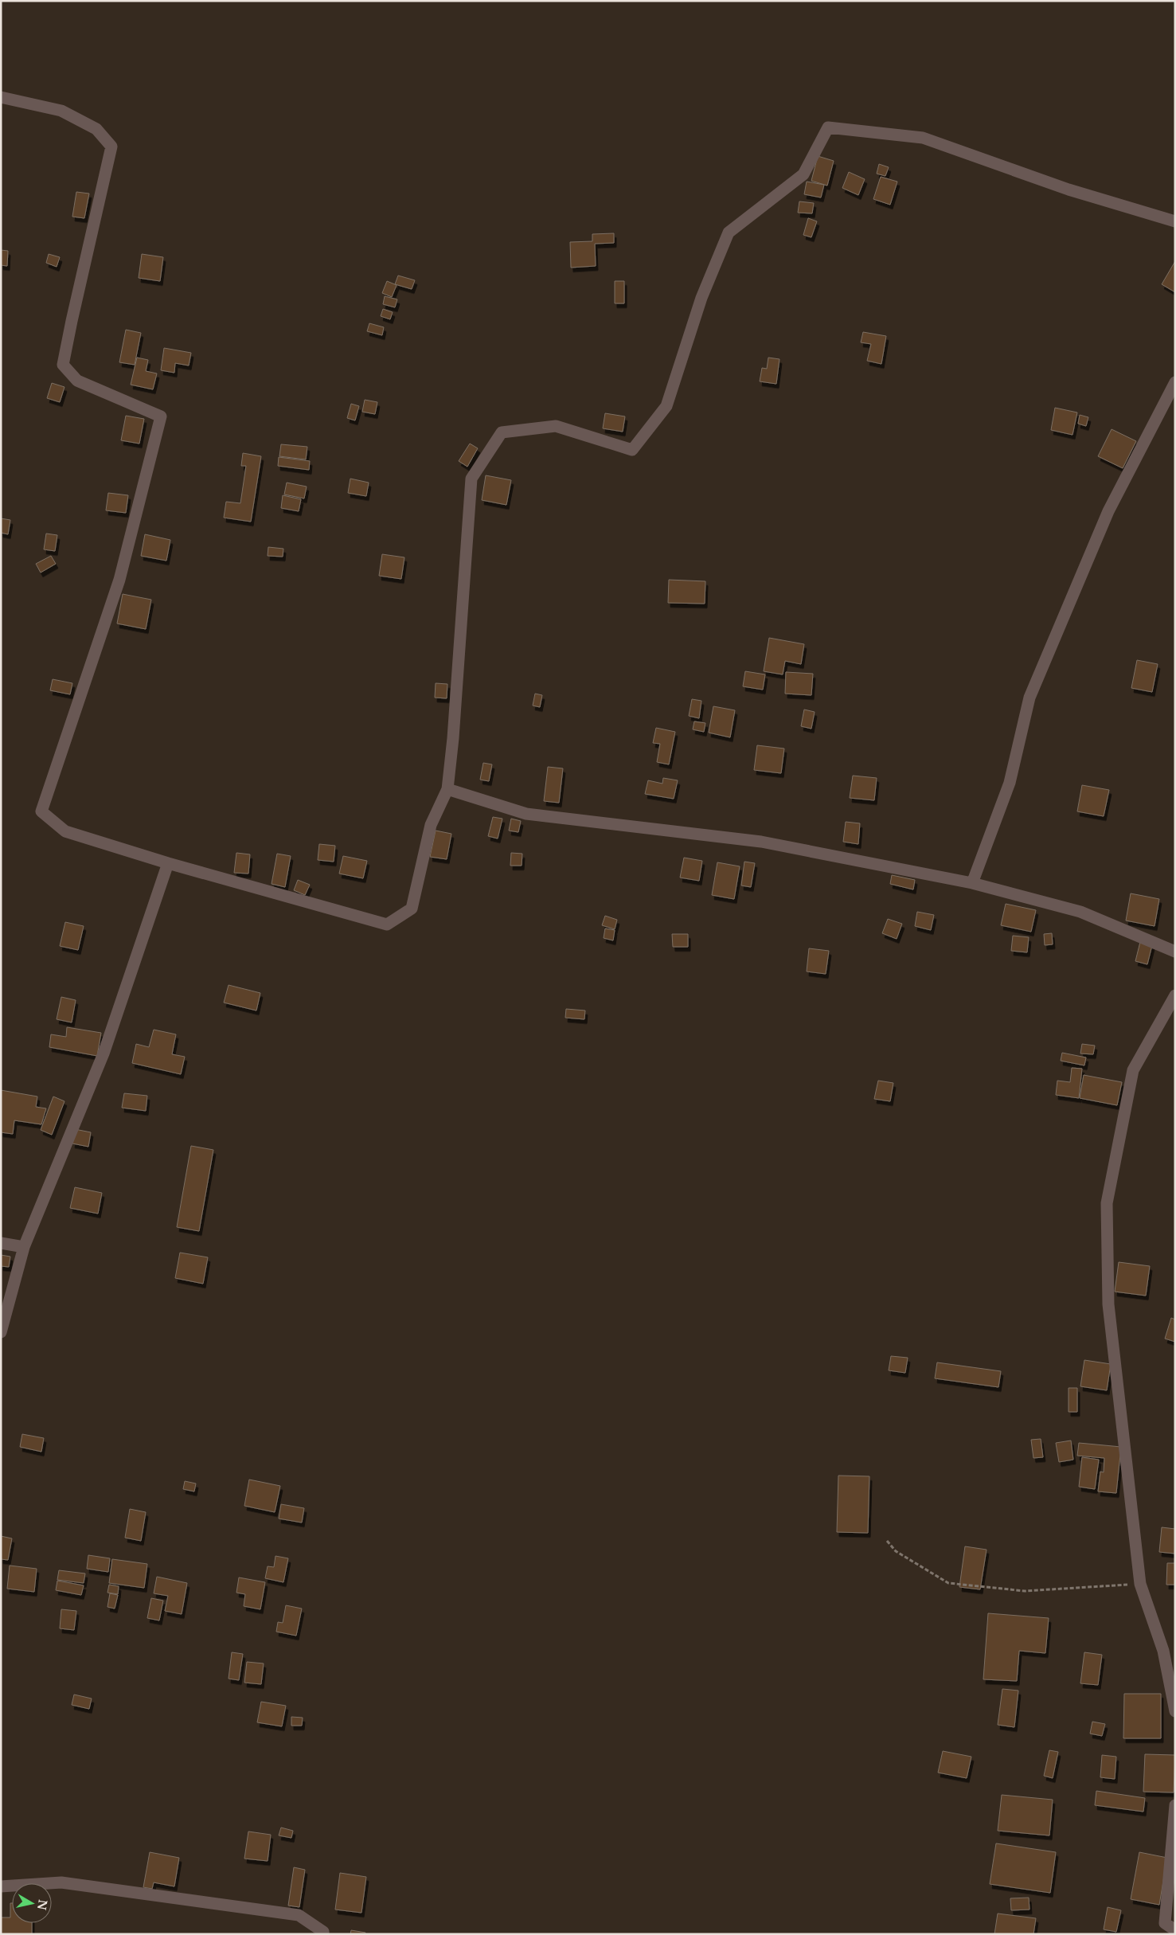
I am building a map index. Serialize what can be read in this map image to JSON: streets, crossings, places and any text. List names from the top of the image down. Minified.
{"north":"right"}
